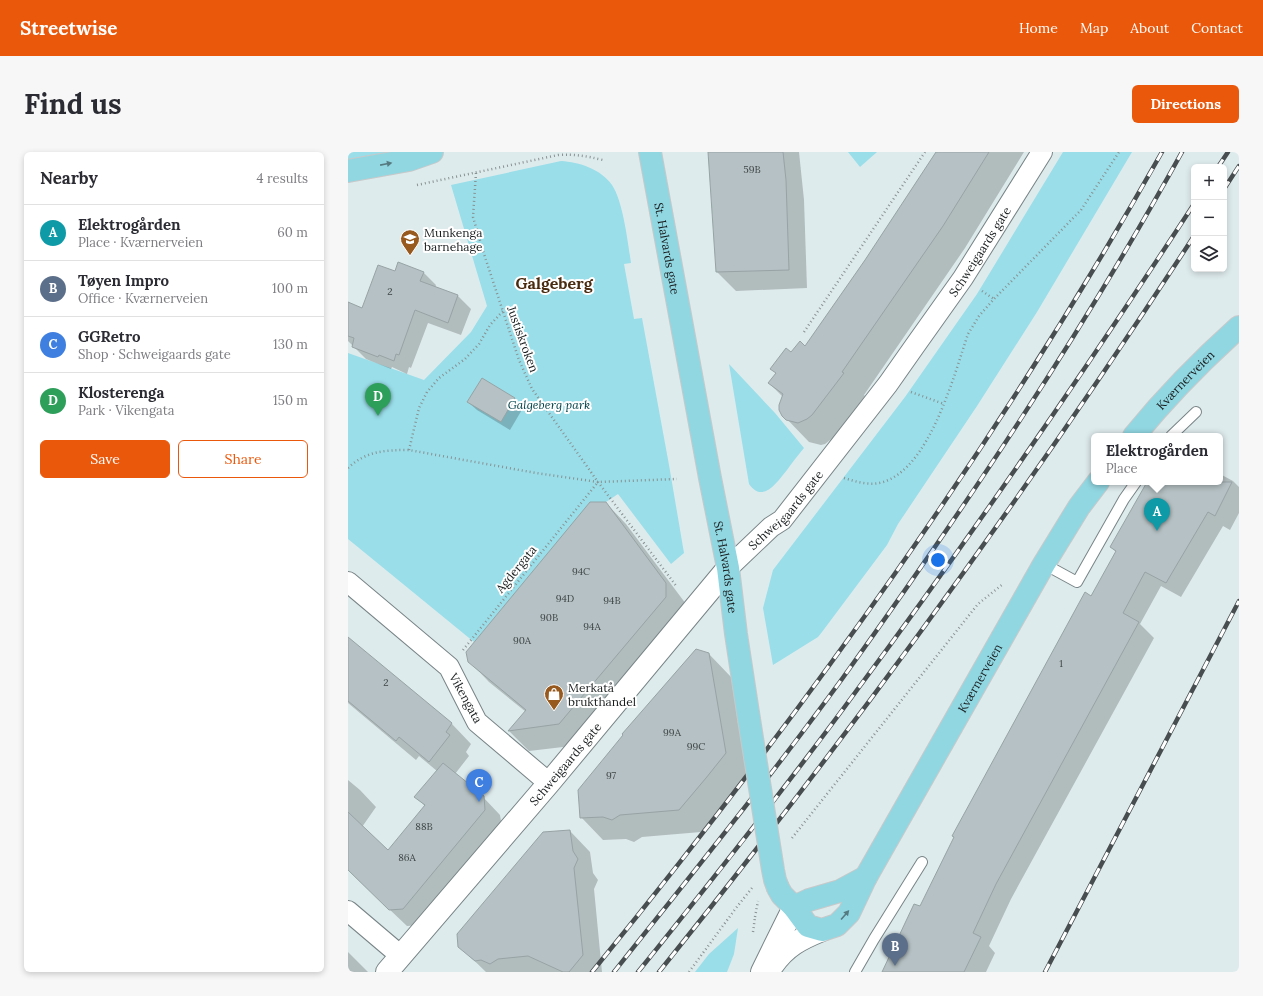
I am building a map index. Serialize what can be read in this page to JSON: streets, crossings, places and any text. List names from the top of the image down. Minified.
{"streets":{"main road":["St. Halvards gate","Kværnerveien"],"street":["Schweigaards gate","Vikengata"],"path":["Justiskroken","Agdergata"]},"crossings":[["St. Halvards gate","Schweigaards gate"],["Schweigaards gate","Vikengata"],["Justiskroken","Agdergata"],["Agdergata","Vikengata"]],"districts":["Galgeberg"],"parks":["Galgeberg park"],"places":{"school or university":["Munkenga barnehage"],"shop":["Merkatå brukthandel"]},"house_numbers":["59B","2","94C","94D","94B","90B","94A","90A","1","2","99A","99C","97","88B","86A"],"page":{"header":"Streetwise","nav":["Home","Map","About","Contact"],"buttons":["Directions",["Save","Share"]],"title":"Find us","heading":["Nearby","4 results"],"map_buttons":["+","−"],"list":[{"mark":"A","name":"Elektrogården","note":"Place · Kværnerveien","value":"60 m"},{"mark":"B","name":"Tøyen Impro","note":"Office · Kværnerveien","value":"100 m"},{"mark":"C","name":"GGRetro","note":"Shop · Schweigaards gate","value":"130 m"},{"mark":"D","name":"Klosterenga","note":"Park · Vikengata","value":"150 m"}],"pins":["D","A","C","B"],"popup":["Elektrogården","Place"]}}
